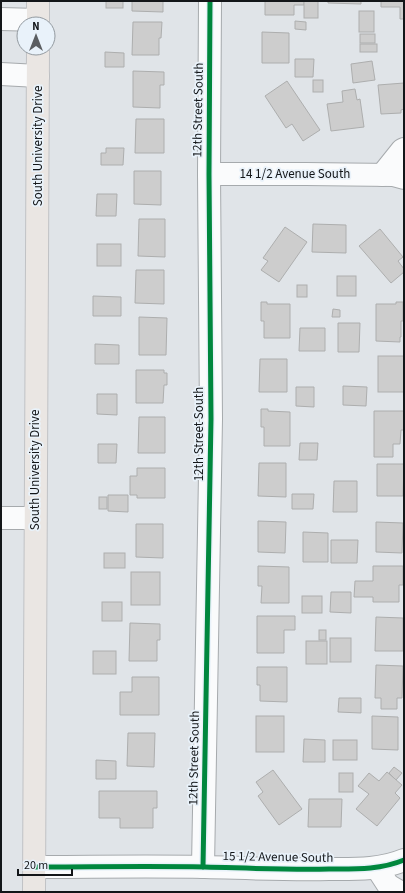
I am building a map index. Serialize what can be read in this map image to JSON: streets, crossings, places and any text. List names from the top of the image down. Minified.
{"streets":{"main road":["South University Drive"],"street":["12th Street South","14 1/2 Avenue South","15 1/2 Avenue South"]},"crossings":[["12th Street South","14 1/2 Avenue South"],["12th Street South","15 1/2 Avenue South"],["South University Drive","15 1/2 Avenue South"]],"scale_bar":"20 m","north":"top"}
